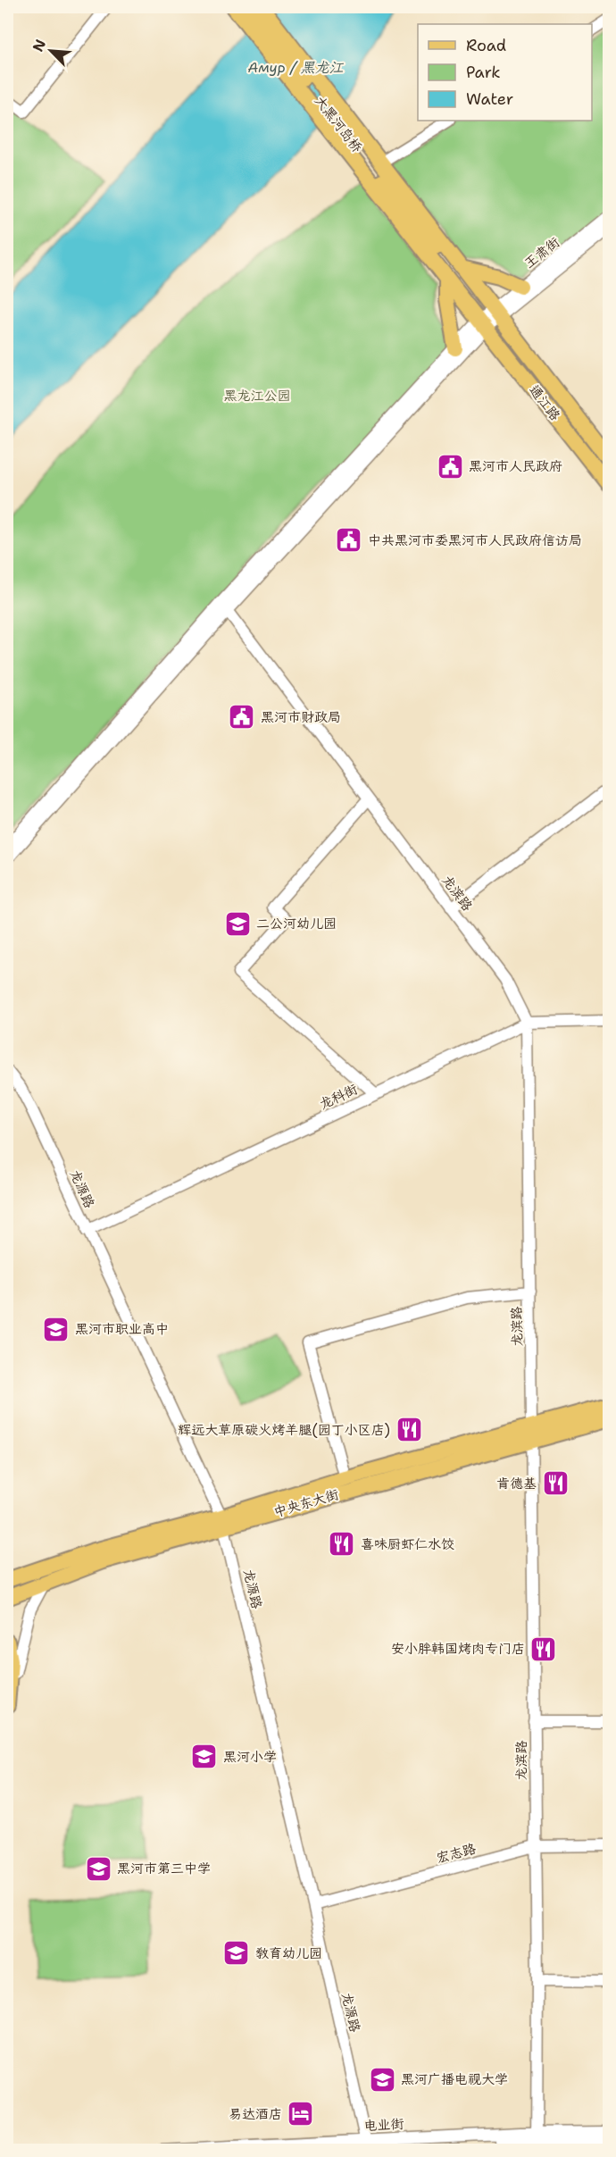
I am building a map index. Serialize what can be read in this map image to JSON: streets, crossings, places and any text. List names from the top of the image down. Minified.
{"streets":{"main road":["大黑河岛桥","通江路","中央东大街"],"street":["王肃街","龙滨路","龙科街","龙源路","宏志路","电业街"]},"crossings":[["大黑河岛桥","通江路"],["王肃街","通江路"],["龙滨路","龙科街"],["龙滨路","中央东大街"],["龙滨路","宏志路"],["龙滨路","电业街"],["龙科街","龙源路"],["龙源路","中央东大街"],["龙源路","宏志路"],["龙源路","电业街"]],"water":["Амур / 黑龙江"],"parks":["黑龙江公园"],"places":{"public building":["黑河市人民政府","中共黑河市委黑河市人民政府信访局","黑河市财政局"],"school or university":["二公河幼儿园","黑河市职业高中","黑河小学","黑河市第三中学","教育幼儿园","黑河广播电视大学"],"restaurant":["辉远大草原碳火烤羊腿(园丁小区店)","肯德基","喜味厨虾仁水饺","安小胖韩国烤肉专门店"],"hotel":["易达酒店"]},"legend":["Road","Park","Water"],"north":"top left"}
